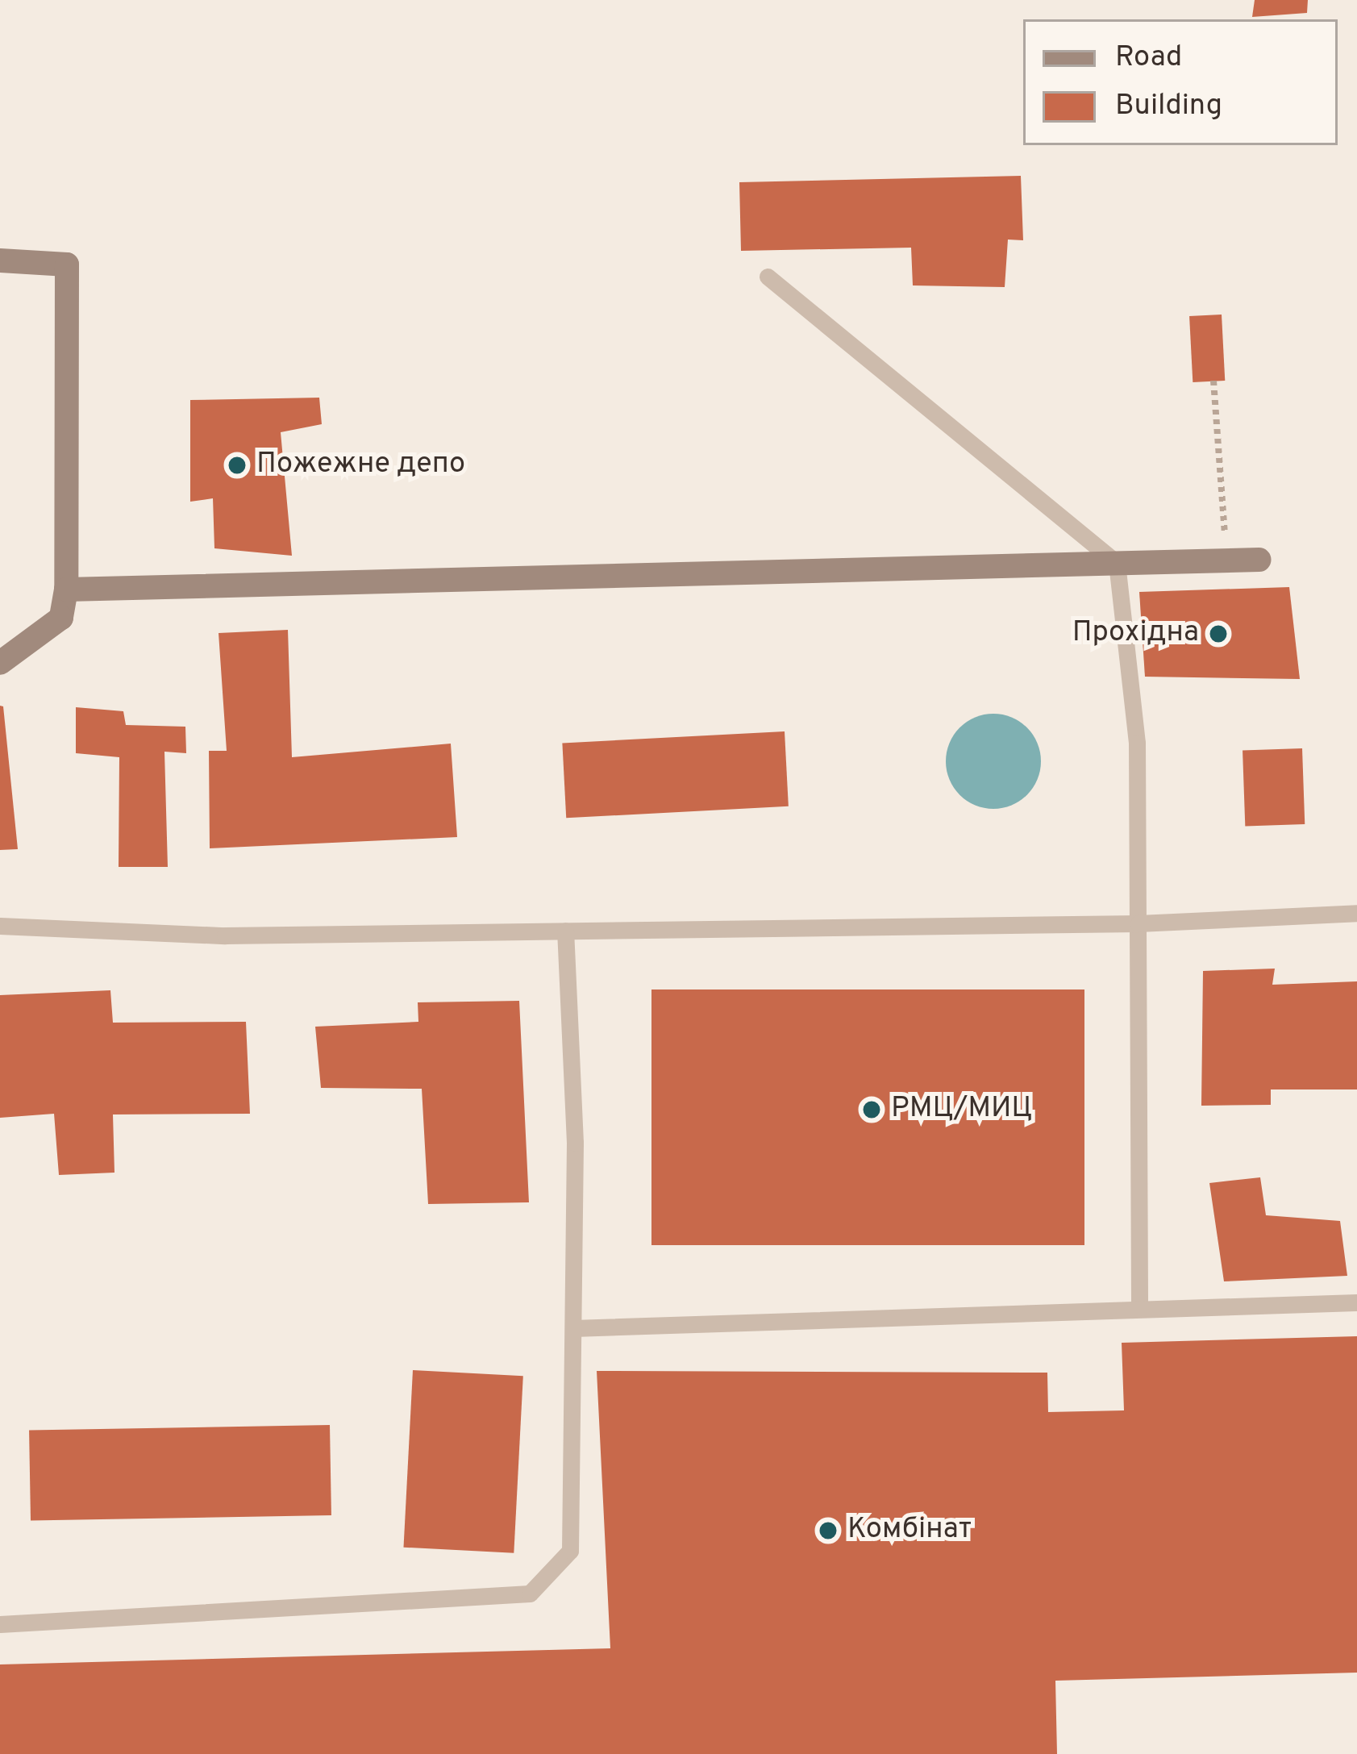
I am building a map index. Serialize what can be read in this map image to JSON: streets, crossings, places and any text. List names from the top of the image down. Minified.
{"places":["Пожежне депо","Прохідна","РМЦ/МИЦ","Комбінат"],"legend":["Road","Building"]}
